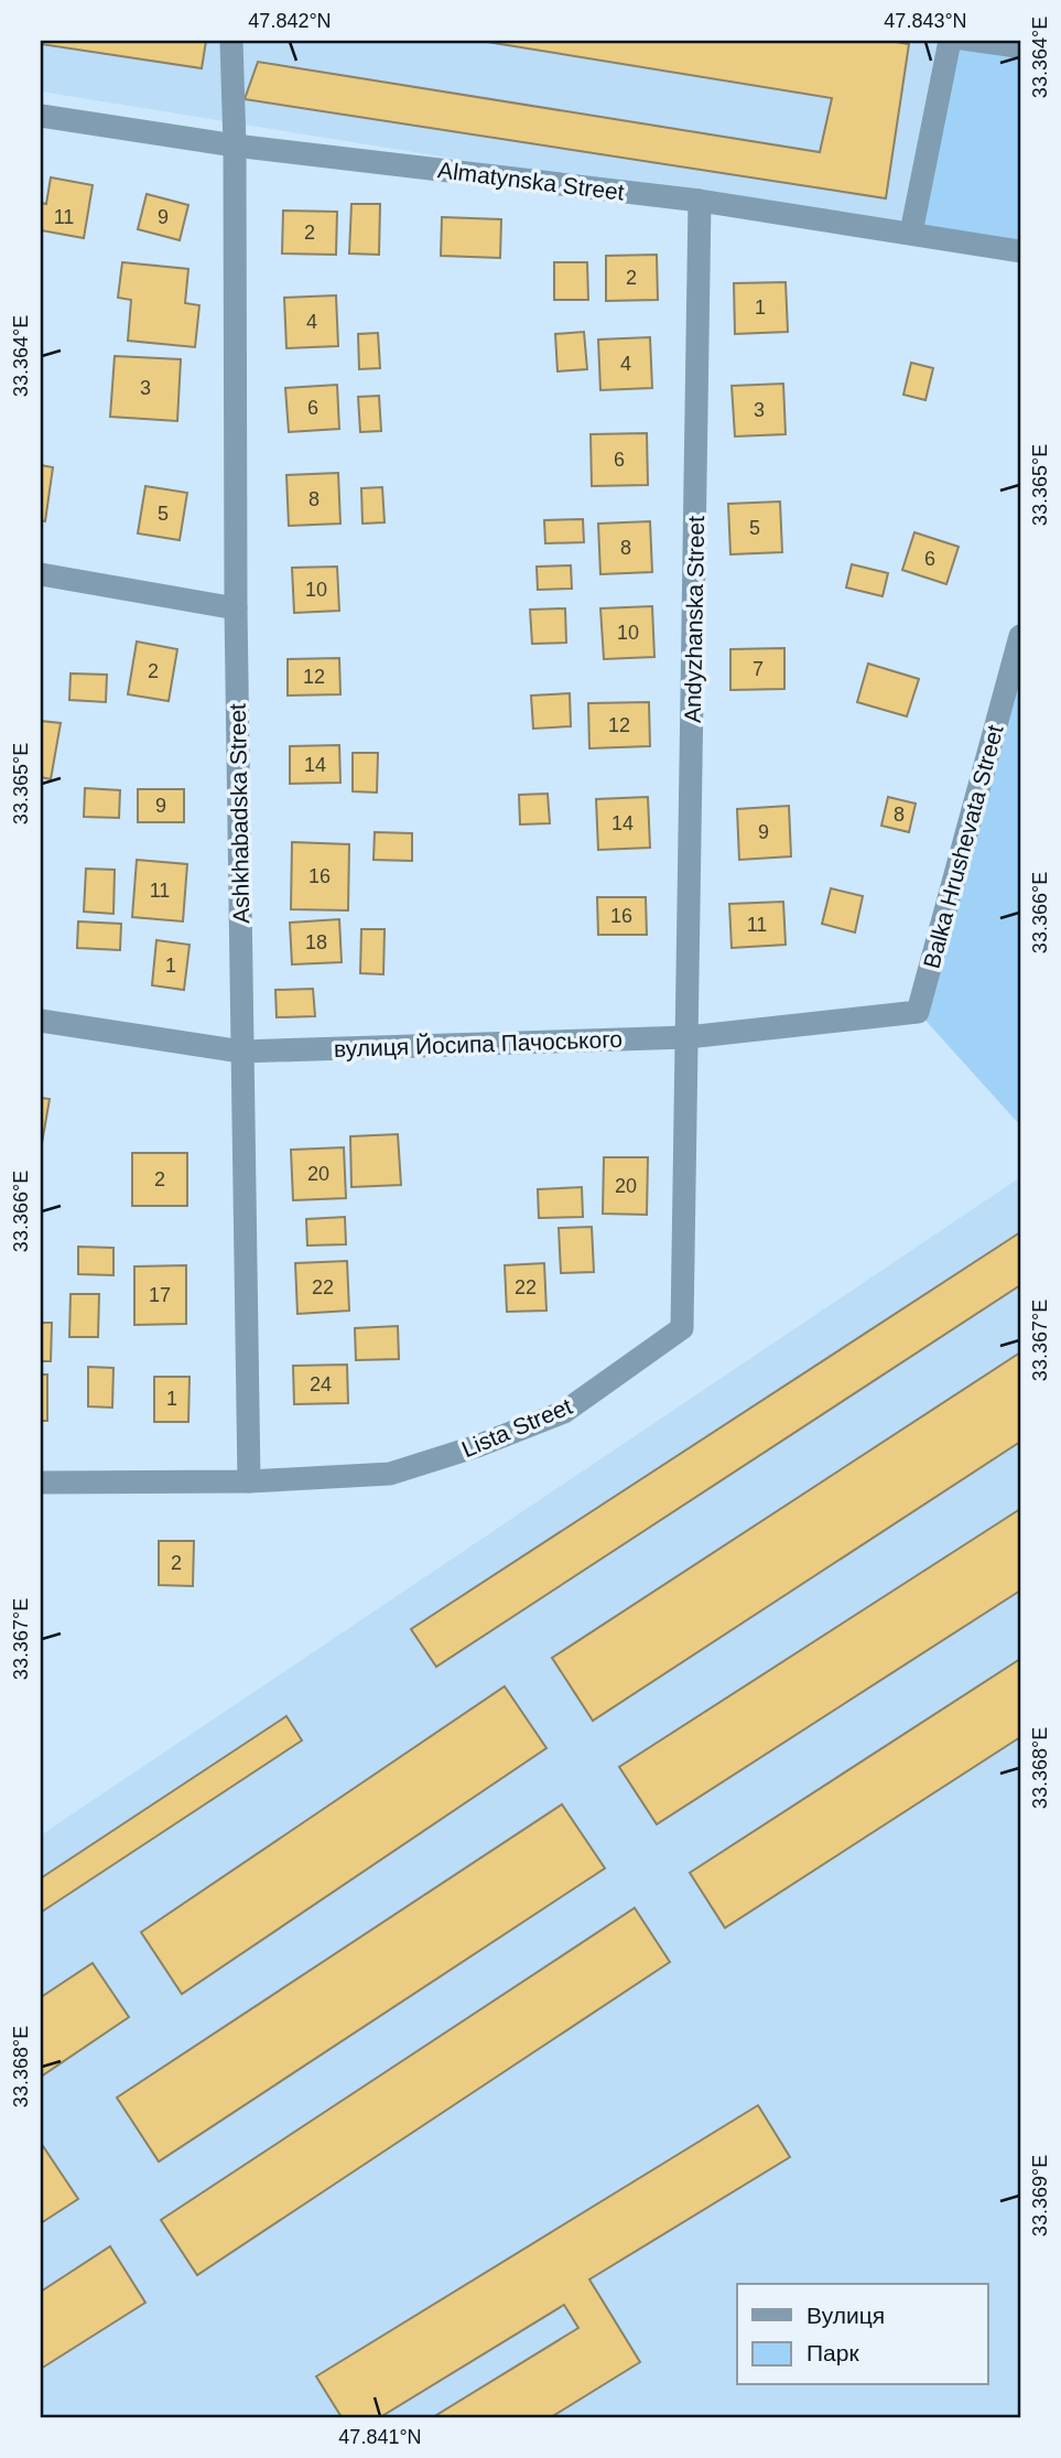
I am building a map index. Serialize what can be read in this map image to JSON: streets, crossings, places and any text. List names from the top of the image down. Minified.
{"streets":{"street":["Almatynska Street","Andyzhanska Street","Ashkhabadska Street","Balka Hrushevata Street","вулиця Йосипа Пачоського","Lista Street"]},"crossings":[["Almatynska Street","Andyzhanska Street"],["Almatynska Street","Ashkhabadska Street"],["Andyzhanska Street","вулиця Йосипа Пачоського"],["Andyzhanska Street","Lista Street"],["Ashkhabadska Street","вулиця Йосипа Пачоського"],["Ashkhabadska Street","Lista Street"],["Balka Hrushevata Street","вулиця Йосипа Пачоського"],["вулиця Йосипа Пачоського","Lista Street"]],"house_numbers":["11","9","2","2","1","4","4","3","6","3","6","8","5","5","8","6","10","10","7","2","12","12","14","9","8","14","9","16","11","16","11","18","1","20","2","20","22","22","17","24","1","2"],"legend":["Вулиця","Парк"],"coordinates":["47.842°N","47.843°N","33.364°E","33.365°E","33.366°E","33.367°E","33.368°E","33.369°E","47.841°N"]}
